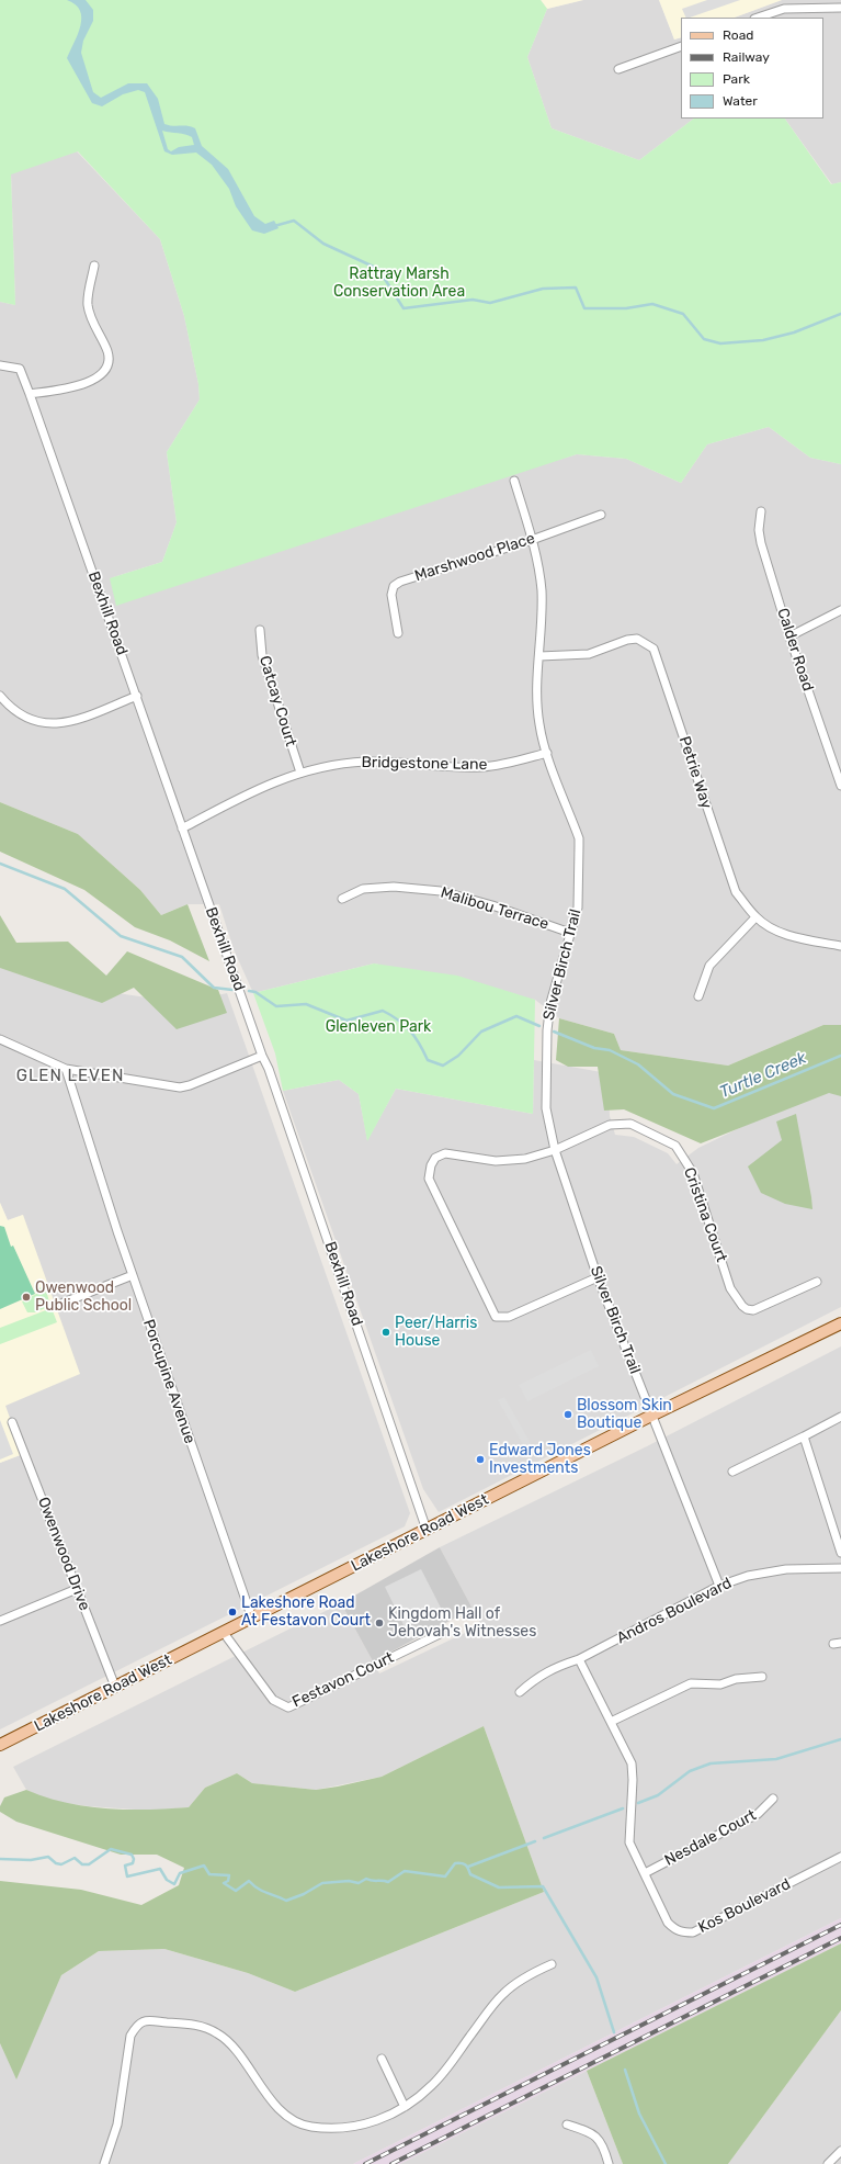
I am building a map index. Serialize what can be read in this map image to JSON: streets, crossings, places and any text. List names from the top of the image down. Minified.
{"streets":{"main road":["Lakeshore Road West"],"street":["Marshwood Place","Bexhill Road","Calder Road","Catcay Court","Bridgestone Lane","Petrie Way","Malibou Terrace","Silver Birch Trail","Cristina Court","Porcupine Avenue","Owenwood Drive","Andros Boulevard","Festavon Court","Nesdale Court","Kos Boulevard"]},"crossings":[["Marshwood Place","Silver Birch Trail"],["Bexhill Road","Bridgestone Lane"],["Bexhill Road","Lakeshore Road West"],["Catcay Court","Bridgestone Lane"],["Bridgestone Lane","Silver Birch Trail"],["Petrie Way","Silver Birch Trail"],["Malibou Terrace","Silver Birch Trail"],["Silver Birch Trail","Cristina Court"],["Silver Birch Trail","Lakeshore Road West"],["Silver Birch Trail","Andros Boulevard"],["Porcupine Avenue","Lakeshore Road West"],["Lakeshore Road West","Owenwood Drive"],["Lakeshore Road West","Festavon Court"],["Andros Boulevard","Kos Boulevard"],["Nesdale Court","Kos Boulevard"]],"districts":["GLEN LEVEN"],"water":["Turtle Creek"],"parks":["Rattray Marsh Conservation Area","Glenleven Park"],"places":["Owenwood Public School","Peer/Harris House","Blossom Skin Boutique","Edward Jones Investments","Lakeshore Road At Festavon Court","Kingdom Hall of Jehovah's Witnesses"],"legend":["Road","Railway","Park","Water"]}
